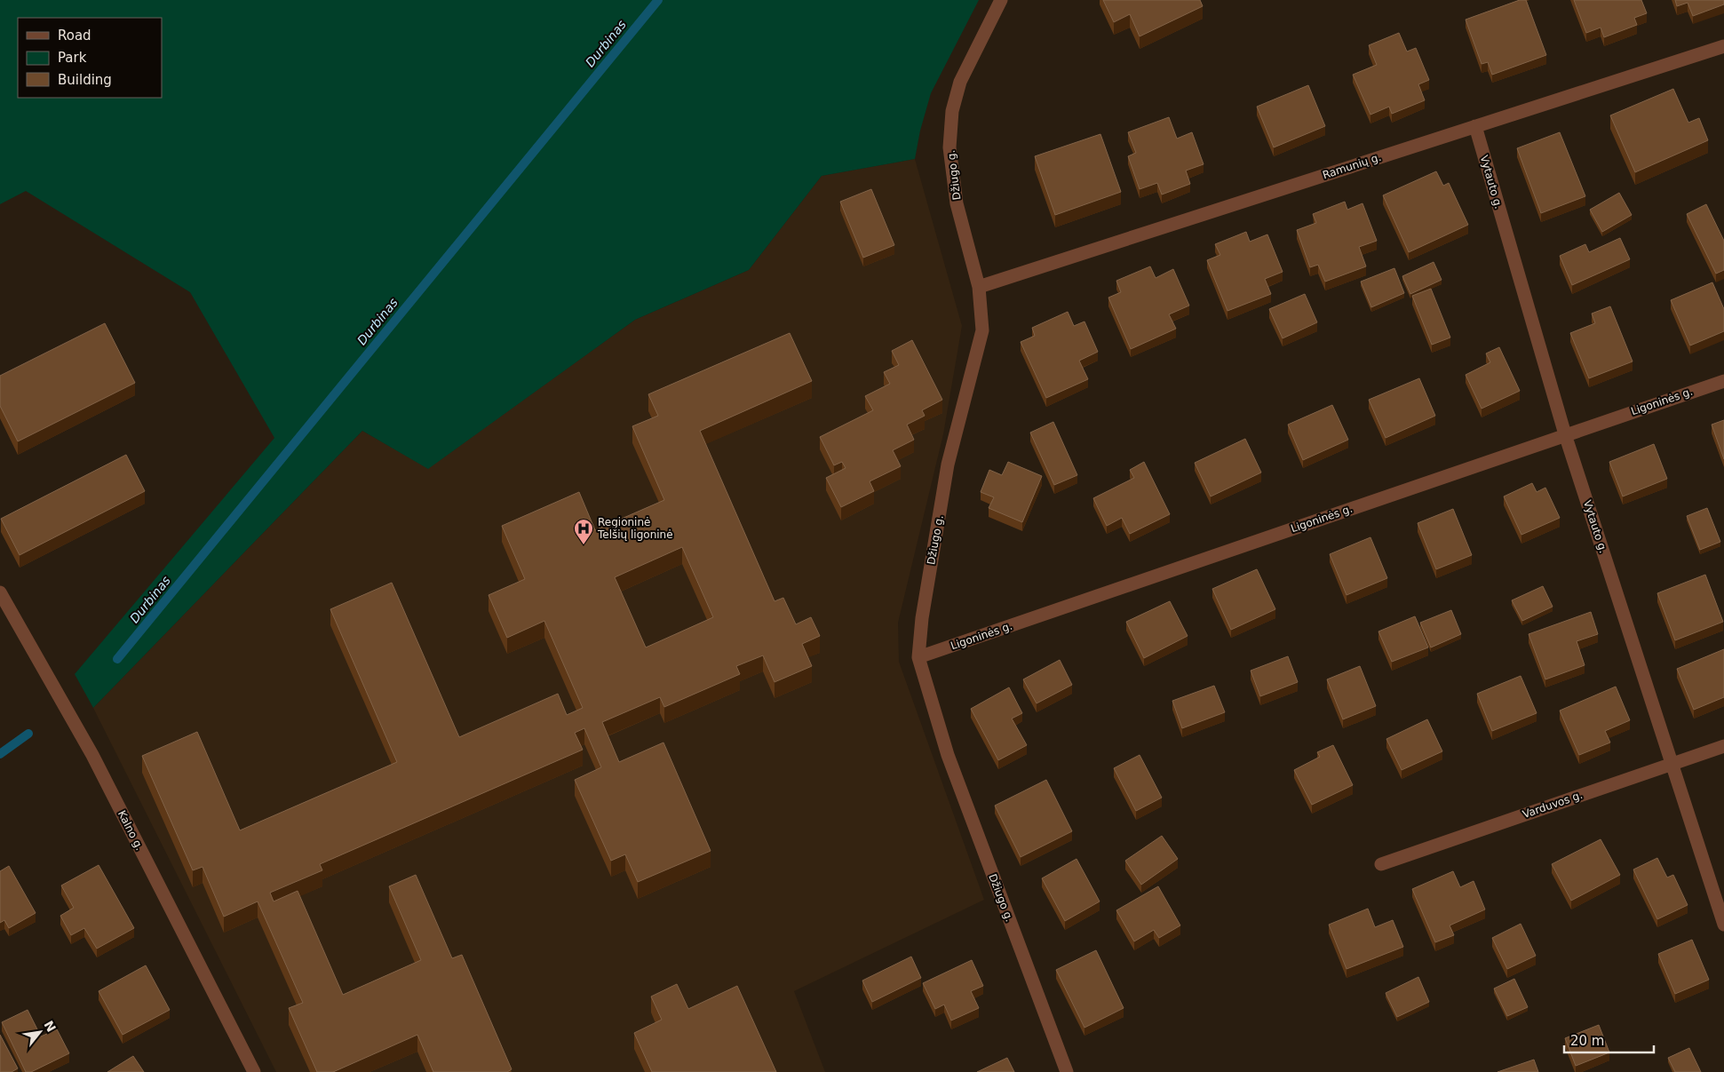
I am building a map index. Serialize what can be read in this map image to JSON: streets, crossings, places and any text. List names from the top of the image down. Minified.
{"streets":{"street":["Ramunių g.","Džiugo g.","Vytauto g.","Ligoninės g.","Varduvos g.","Kalno g."]},"crossings":[["Ramunių g.","Džiugo g."],["Ramunių g.","Vytauto g."],["Džiugo g.","Ligoninės g."],["Vytauto g.","Ligoninės g."],["Vytauto g.","Varduvos g."]],"water":["Durbinas"],"places":{"hospital":["Regioninė Telšių ligoninė"]},"legend":["Road","Park","Building"],"scale_bar":"20 m","north":"top right"}
